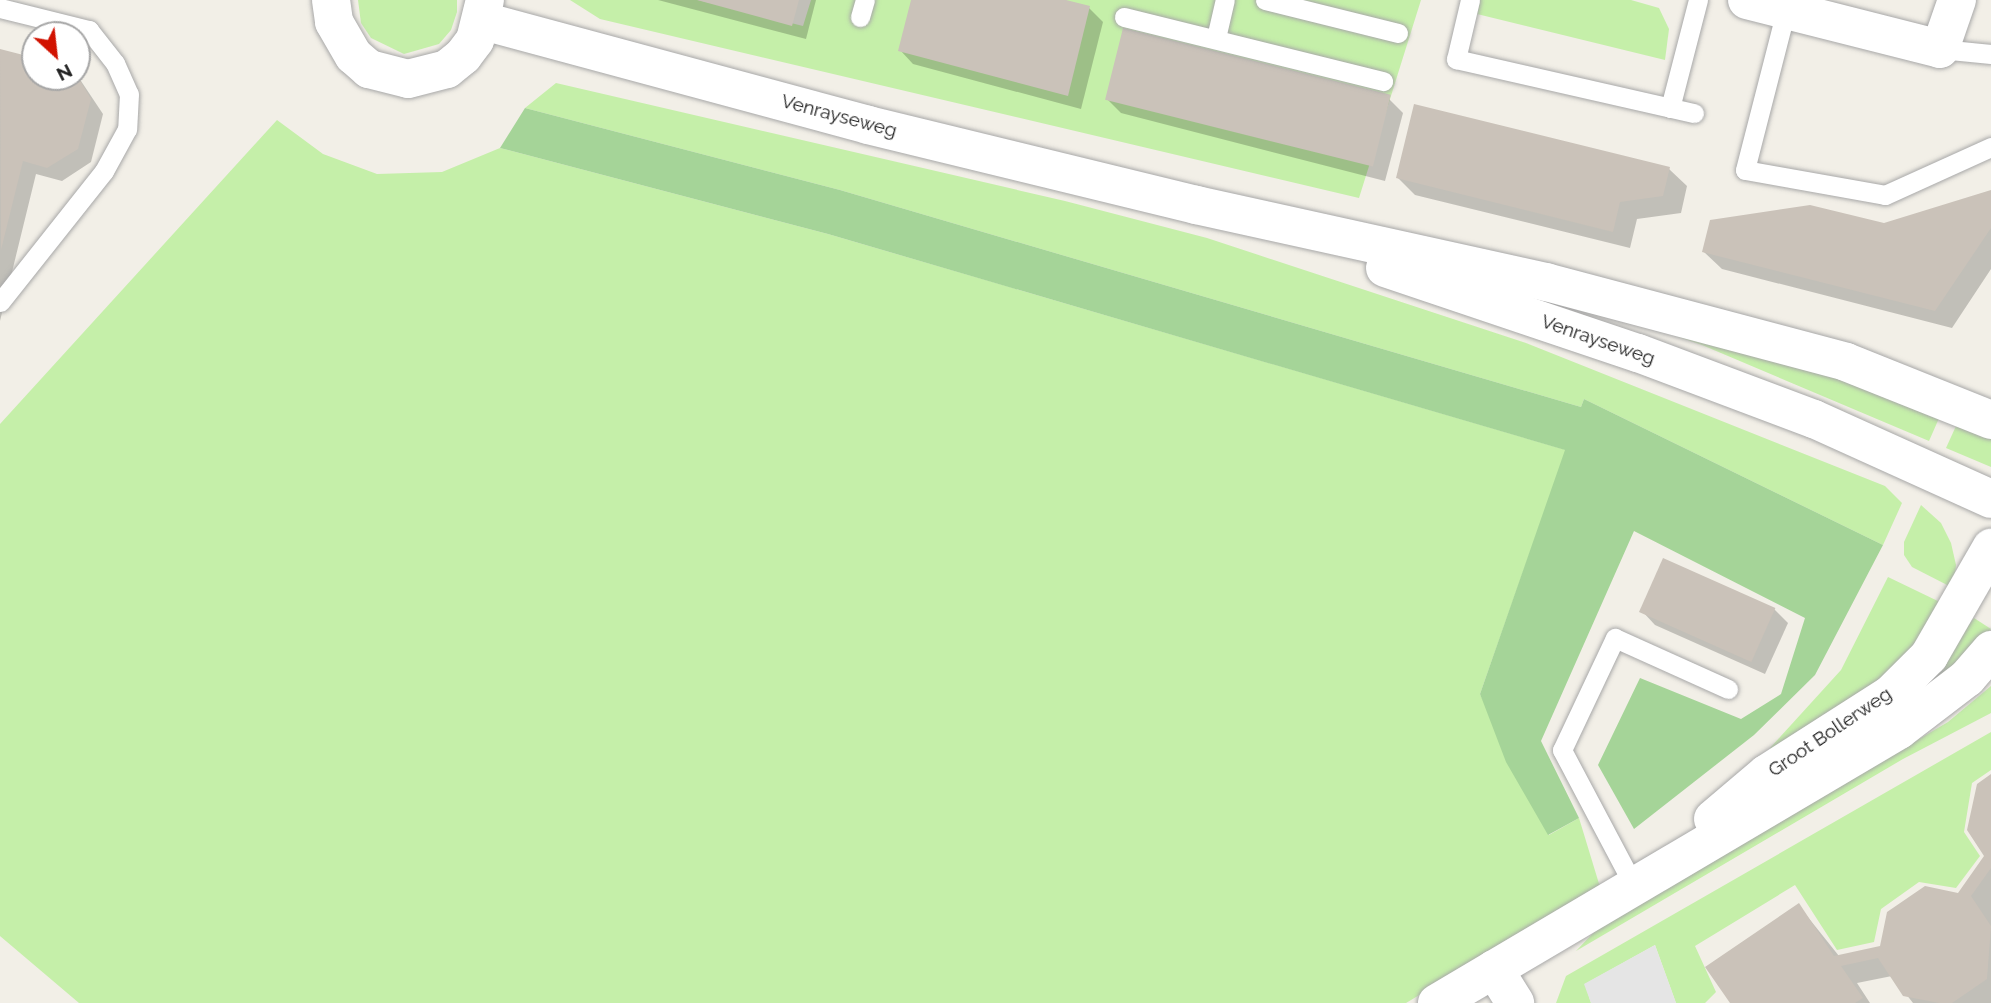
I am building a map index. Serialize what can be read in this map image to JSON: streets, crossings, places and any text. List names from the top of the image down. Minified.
{"streets":{"street":["Venrayseweg","Groot Bollerweg"]},"north":"bottom right"}
